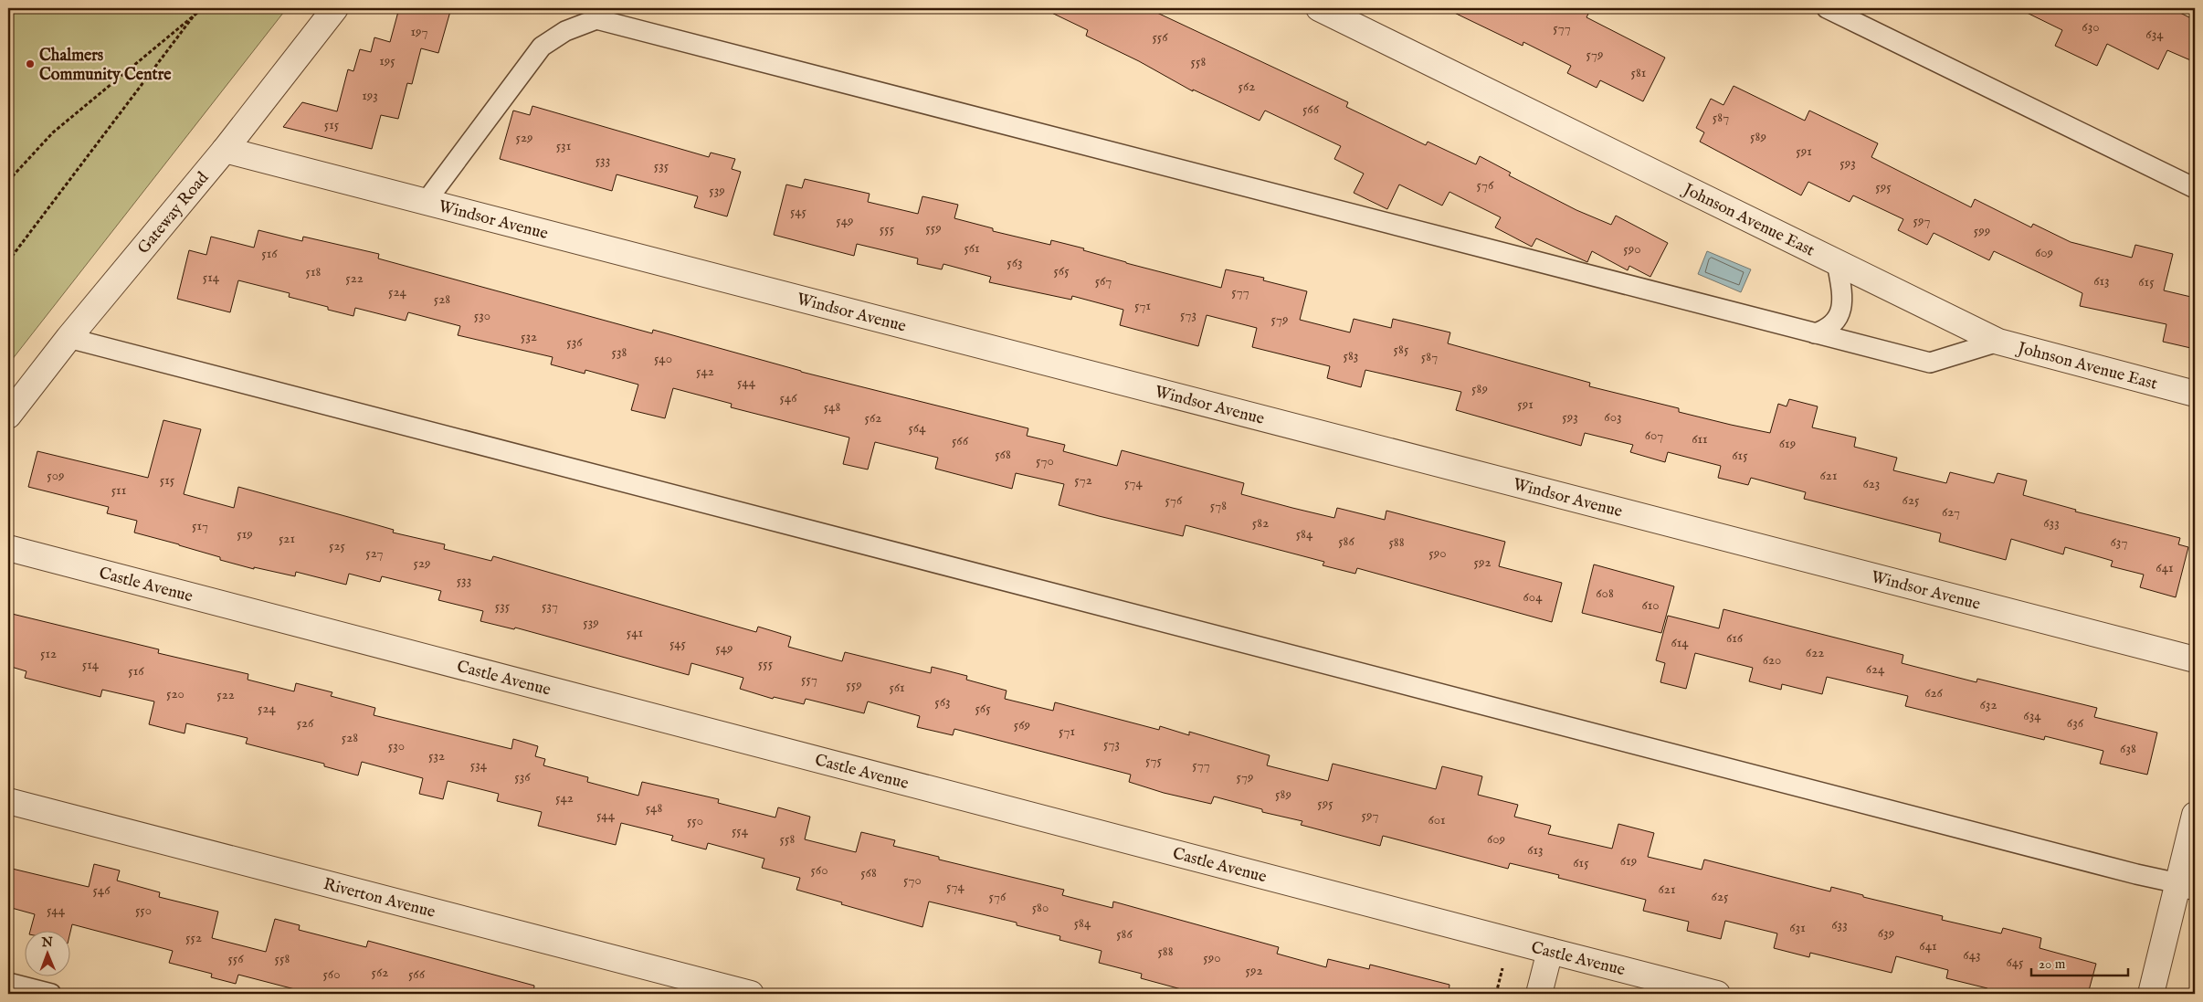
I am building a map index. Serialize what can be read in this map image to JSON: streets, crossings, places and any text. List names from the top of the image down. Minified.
{"streets":{"street":["Gateway Road","Windsor Avenue","Johnson Avenue East","Castle Avenue","Riverton Avenue"]},"crossings":[["Gateway Road","Windsor Avenue"]],"places":["Chalmers Community Centre"],"house_numbers":["630","577","197","634","556","579","195","558","581","562","193","566","587","515","589","529","531","591","533","593","535","576","595","539","545","549","597","559","555","599","561","590","609","516","563","565","518","514","522","567","613","615","524","577","528","571","573","530","579","532","536","585","538","583","587","540","542","544","589","546","591","548","593","603","562","564","607","611","566","619","568","615","570","509","621","515","572","574","623","511","576","625","578","627","582","633","517","519","584","521","586","588","637","525","527","590","592","529","641","533","608","604","610","535","537","539","541","616","614","545","549","622","512","620","555","514","624","516","557","559","561","626","520","522","563","632","524","565","634","526","636","569","571","528","573","530","638","532","575","534","577","536","579","589","542","595","548","544","597","601","550","554","558","609","613","619","615","560","568","570","574","621","546","576","625","580","544","550","584","633","631","639","586","552","641","588","643","590","556","558","645","592","562","560","566"],"scale_bar":"20 m","north":"top"}
